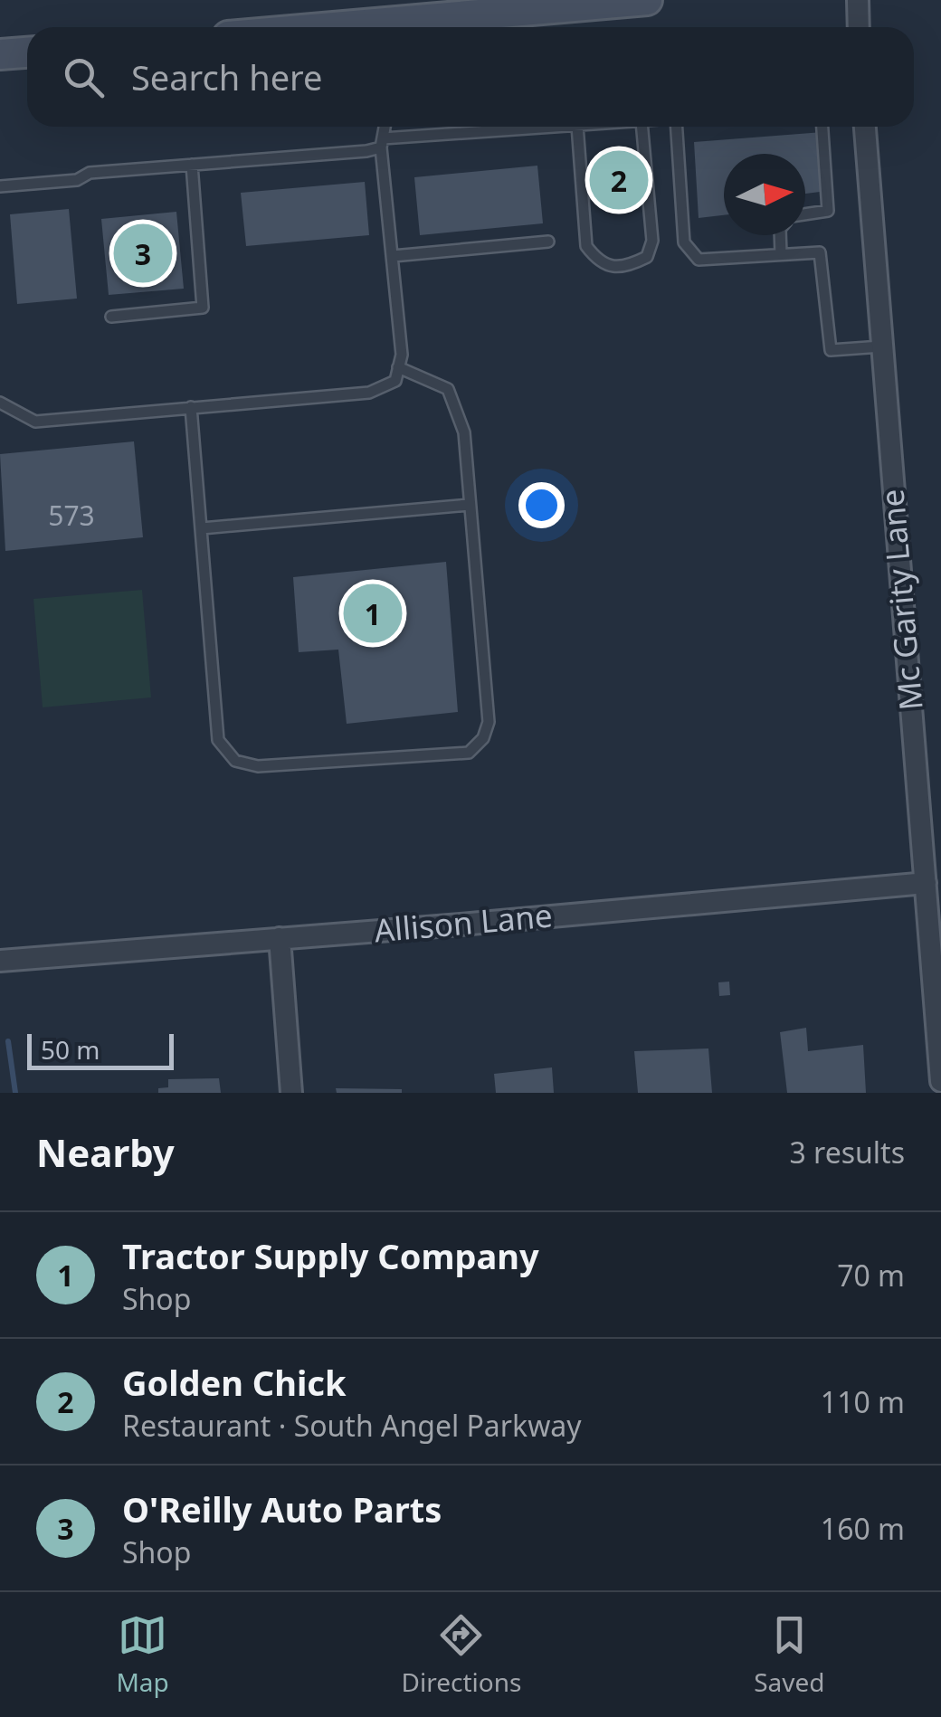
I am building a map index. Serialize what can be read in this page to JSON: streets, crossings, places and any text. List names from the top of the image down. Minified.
{"streets":{"street":["Mc Garity Lane","Allison Lane"]},"crossings":[["Mc Garity Lane","Allison Lane"]],"house_numbers":["573"],"scale_bar":"50 m","north":"right","page":{"search":"Search here","pins":["2","3","1"],"scale":"50 m","heading":["Nearby","3 results"],"list":[{"mark":"1","name":"Tractor Supply Company","note":"Shop","value":"70 m"},{"mark":"2","name":"Golden Chick","note":"Restaurant · South Angel Parkway","value":"110 m"},{"mark":"3","name":"O'Reilly Auto Parts","note":"Shop","value":"160 m"}],"nav":["Map","Directions","Saved"]}}
